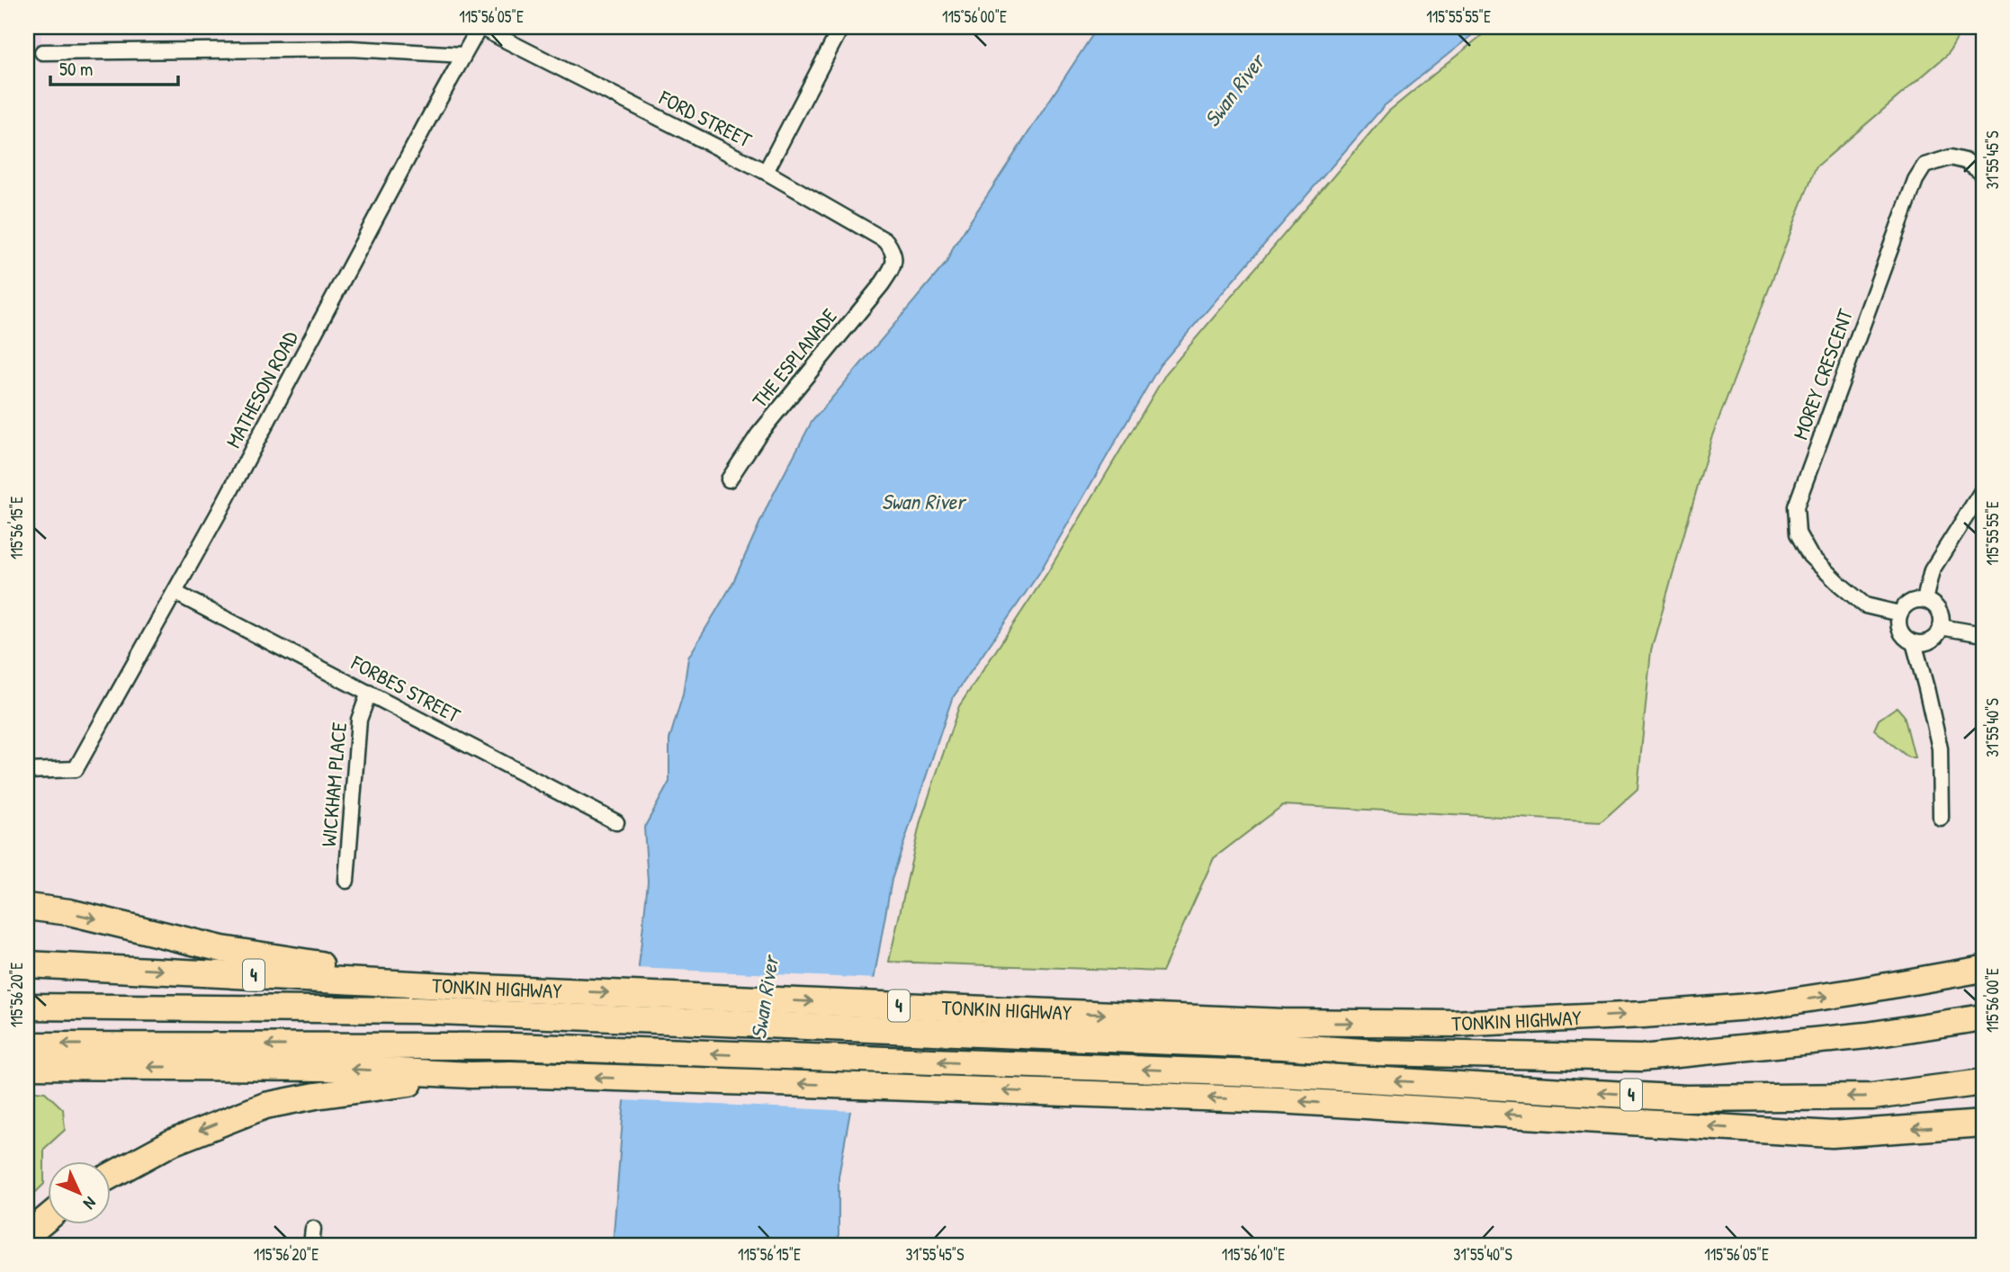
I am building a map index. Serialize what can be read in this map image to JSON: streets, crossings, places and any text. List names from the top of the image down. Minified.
{"streets":{"highway":["4","TONKIN HIGHWAY"],"street":["FORD STREET","THE ESPLANADE","MOREY CRESCENT","MATHESON ROAD","FORBES STREET","WICKHAM PLACE"]},"crossings":[["FORD STREET","THE ESPLANADE"],["FORD STREET","MATHESON ROAD"],["MATHESON ROAD","FORBES STREET"],["FORBES STREET","WICKHAM PLACE"]],"water":["Swan River"],"scale_bar":"50 m","north":"bottom right","coordinates":["115°56'05\"E","115°56'00\"E","115°55'55\"E","31°55'45\"S","115°56'15\"E","31°55'40\"S","115°56'20\"E","115°56'10\"E"]}
